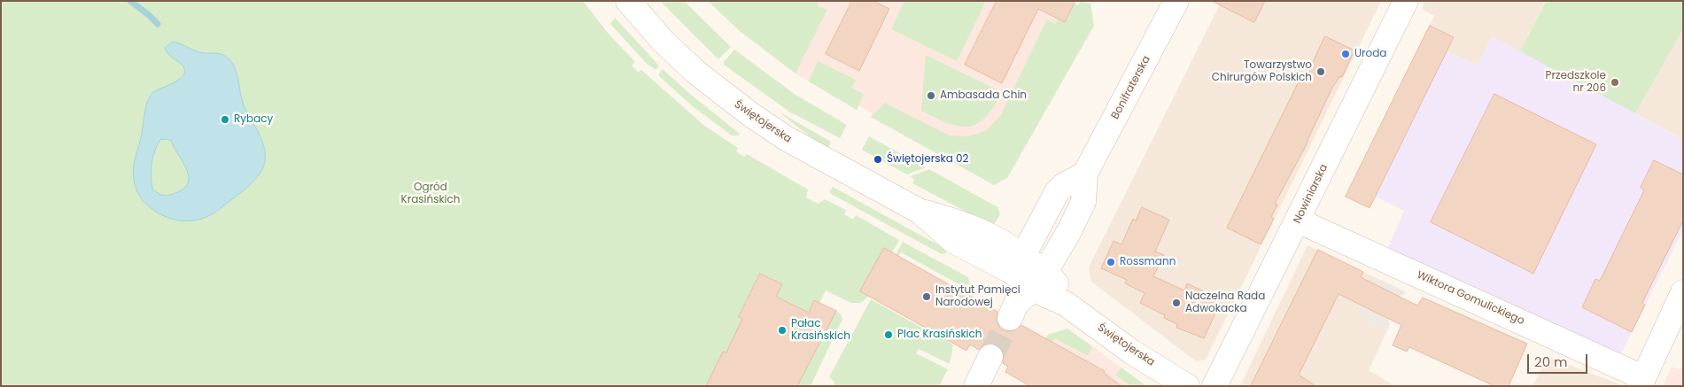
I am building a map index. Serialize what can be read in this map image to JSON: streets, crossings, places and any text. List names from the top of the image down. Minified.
{"streets":{"street":["Bonifraterska","Świętojerska","Nowiniarska","Wiktora Gomulickiego"]},"crossings":[["Bonifraterska","Świętojerska"],["Nowiniarska","Wiktora Gomulickiego"]],"parks":["Ogród Krasińskich"],"places":["Uroda","Towarzystwo Chirurgów Polskich","Przedszkole nr 206","Ambasada Chin","Rybacy","Świętojerska 02","Rossmann","Instytut Pamięci Narodowej","Naczelna Rada Adwokacka","Pałac Krasińskich","Plac Krasińskich"],"scale_bar":"20 m"}
